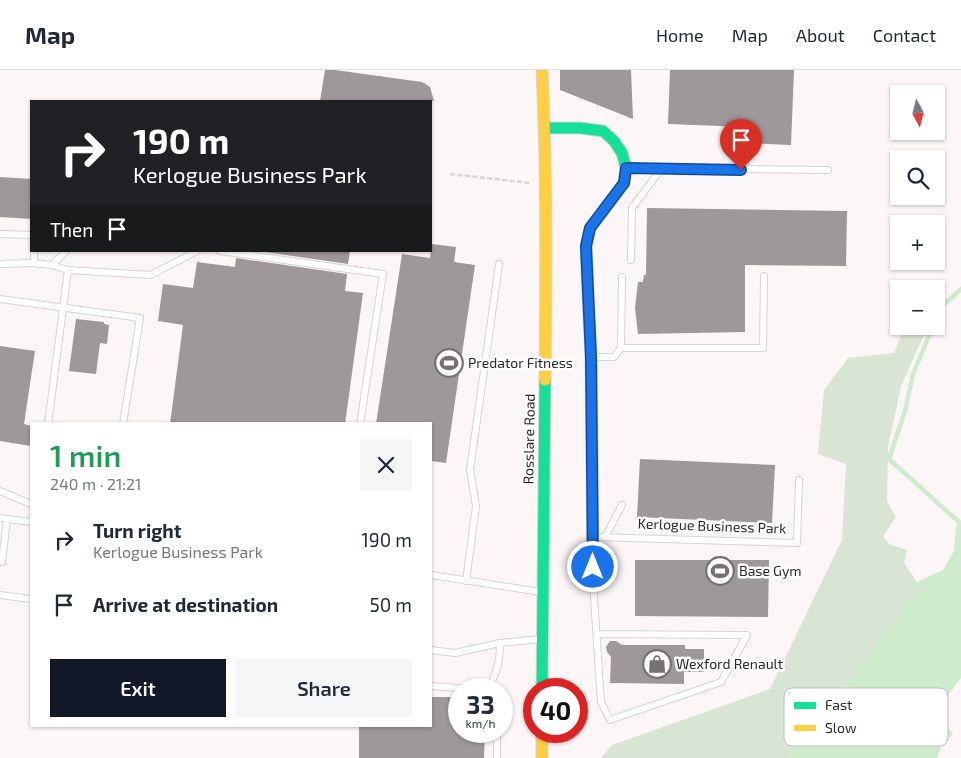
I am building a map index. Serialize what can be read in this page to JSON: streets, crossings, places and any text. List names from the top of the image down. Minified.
{"streets":{"main road":["Rosslare Road"],"lane":["Kerlogue Business Park"]},"places":{"sports":["Predator Fitness","Base Gym"],"shop":["Wexford Renault"]},"legend":["Fast","Slow"],"north":"bottom","page":{"header":"Map","nav":["Home","Map","About","Contact"],"map_buttons":["+","−"],"turn":["190 m","Kerlogue Business Park"],"then":"Then","heading":["1 min","240 m · 21:21"],"list":[{"name":"Turn right","note":"Kerlogue Business Park","value":"190 m"},{"name":"Arrive at destination","value":"50 m"}],"buttons":["Exit","Share"],"speed":"33 km/h","limit":"40"}}
